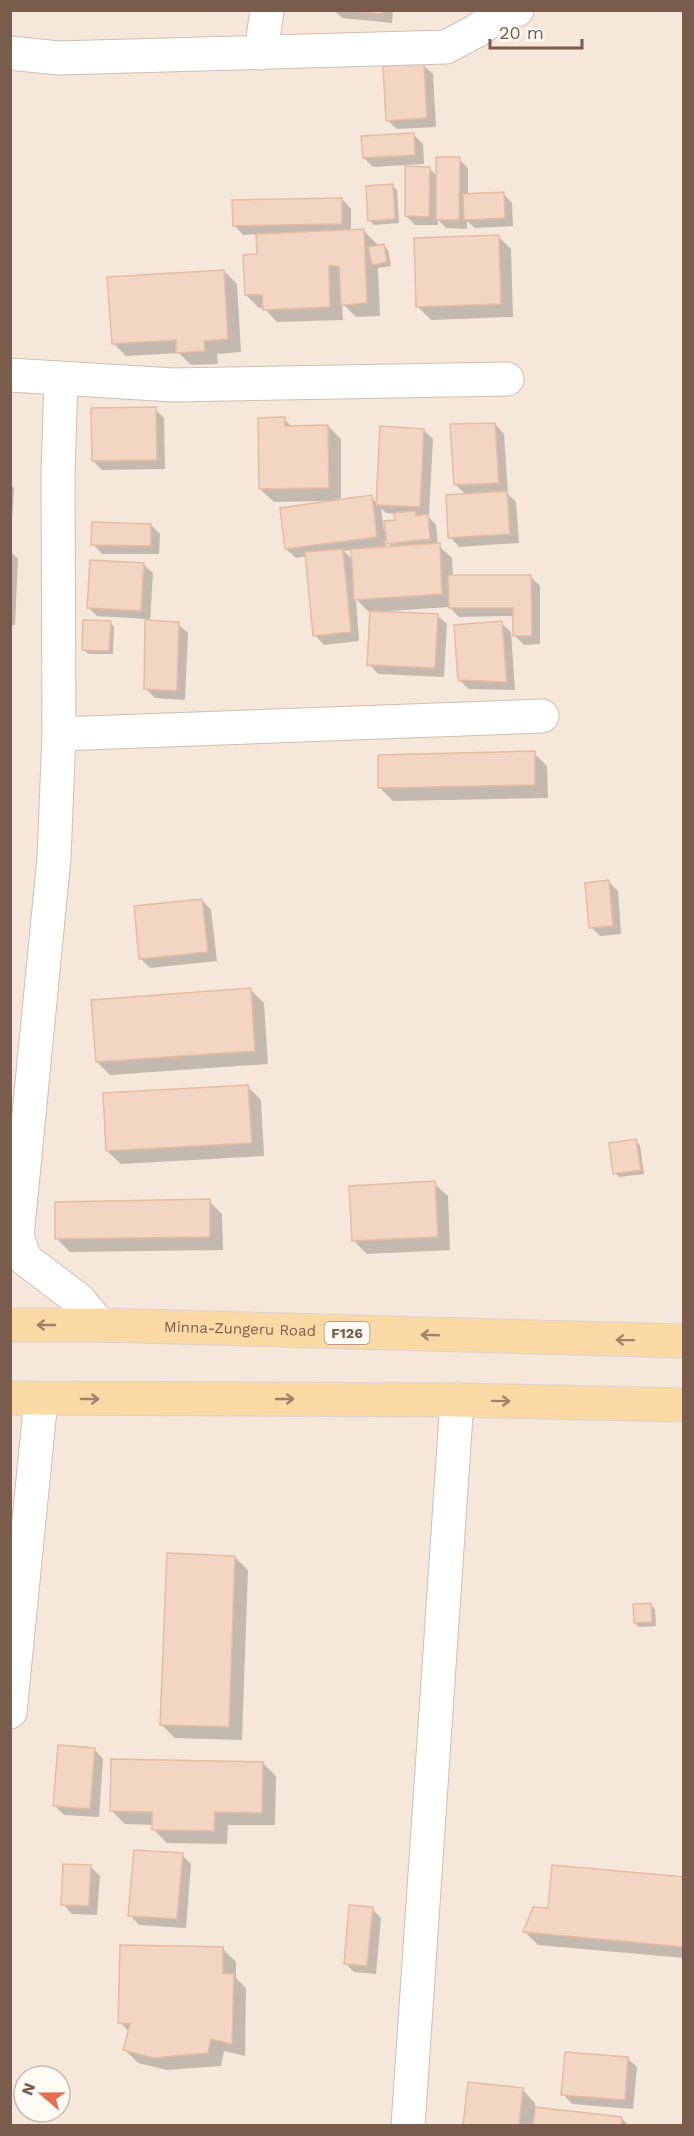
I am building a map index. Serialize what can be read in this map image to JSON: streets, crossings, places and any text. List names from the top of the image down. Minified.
{"streets":{"main road":["Minna-Zungeru Road","F126"]},"scale_bar":"20 m","north":"left"}
